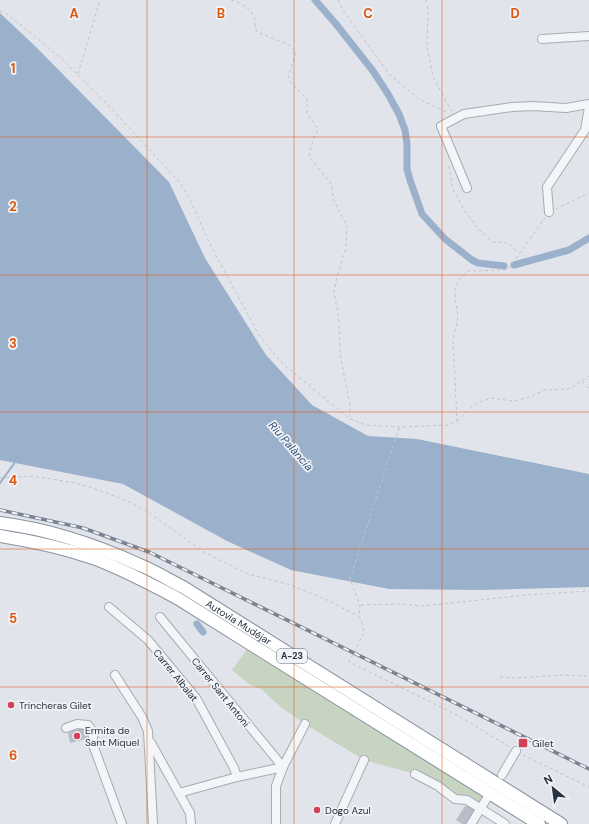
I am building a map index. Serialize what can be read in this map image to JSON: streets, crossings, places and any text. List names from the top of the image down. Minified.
{"streets":{"highway":["Autovía Mudéjar","A-23"],"street":["Carrer Albalat","Carrer Sant Antoni"]},"water":["Riu Palància"],"places":{"other":["Trincheras Gilet","Ermita de Sant Miquel","Dogo Azul"],"transit":["Gilet"]},"north":"top left","grid":{"columns":["A","B","C","D"],"rows":["1","2","3","4","5","6"]}}
